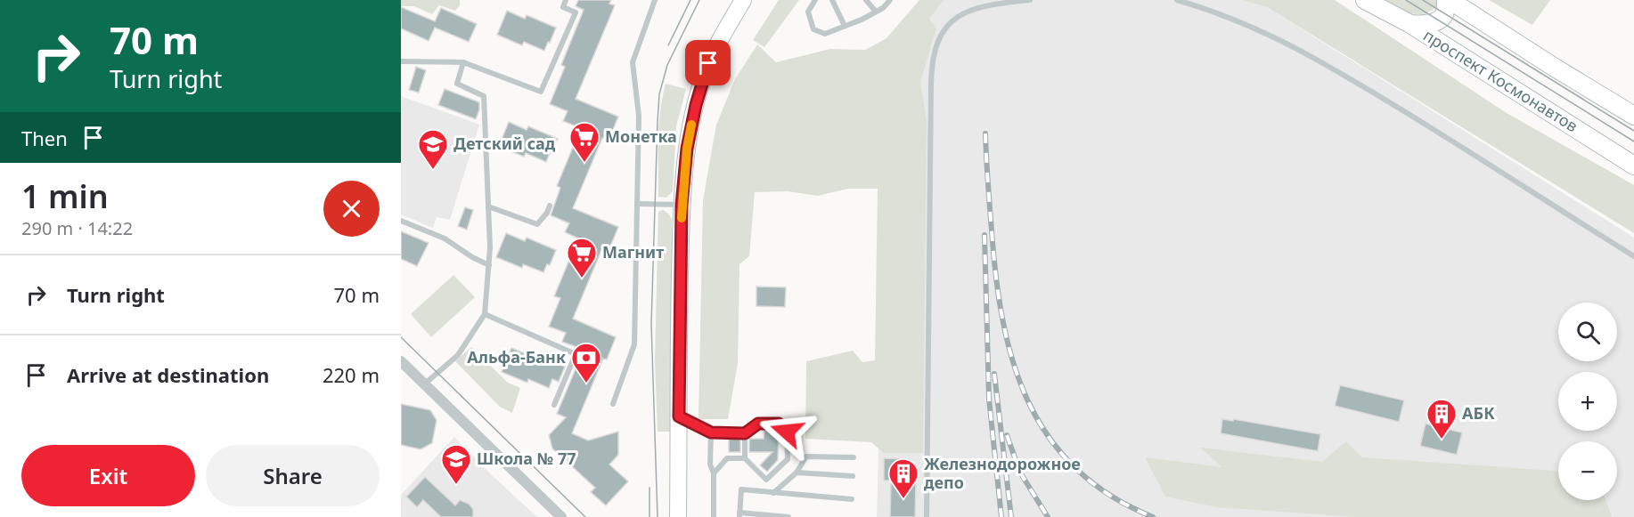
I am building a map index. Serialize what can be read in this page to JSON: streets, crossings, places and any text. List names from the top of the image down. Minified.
{"streets":{"main road":["проспект Космонавтов"]},"places":{"supermarket":["Монетка","Магнит"],"school or university":["Детский сад","Школа № 77"],"bank":["Альфа-Банк"],"building":["АБК","Железнодорожное депо"]},"page":{"turn":["70 m","Turn right"],"then":"Then","heading":["1 min","290 m · 14:22"],"list":[{"name":"Turn right","value":"70 m"},{"name":"Arrive at destination","value":"220 m"}],"map_buttons":["+","−"],"buttons":["Exit","Share"]}}
